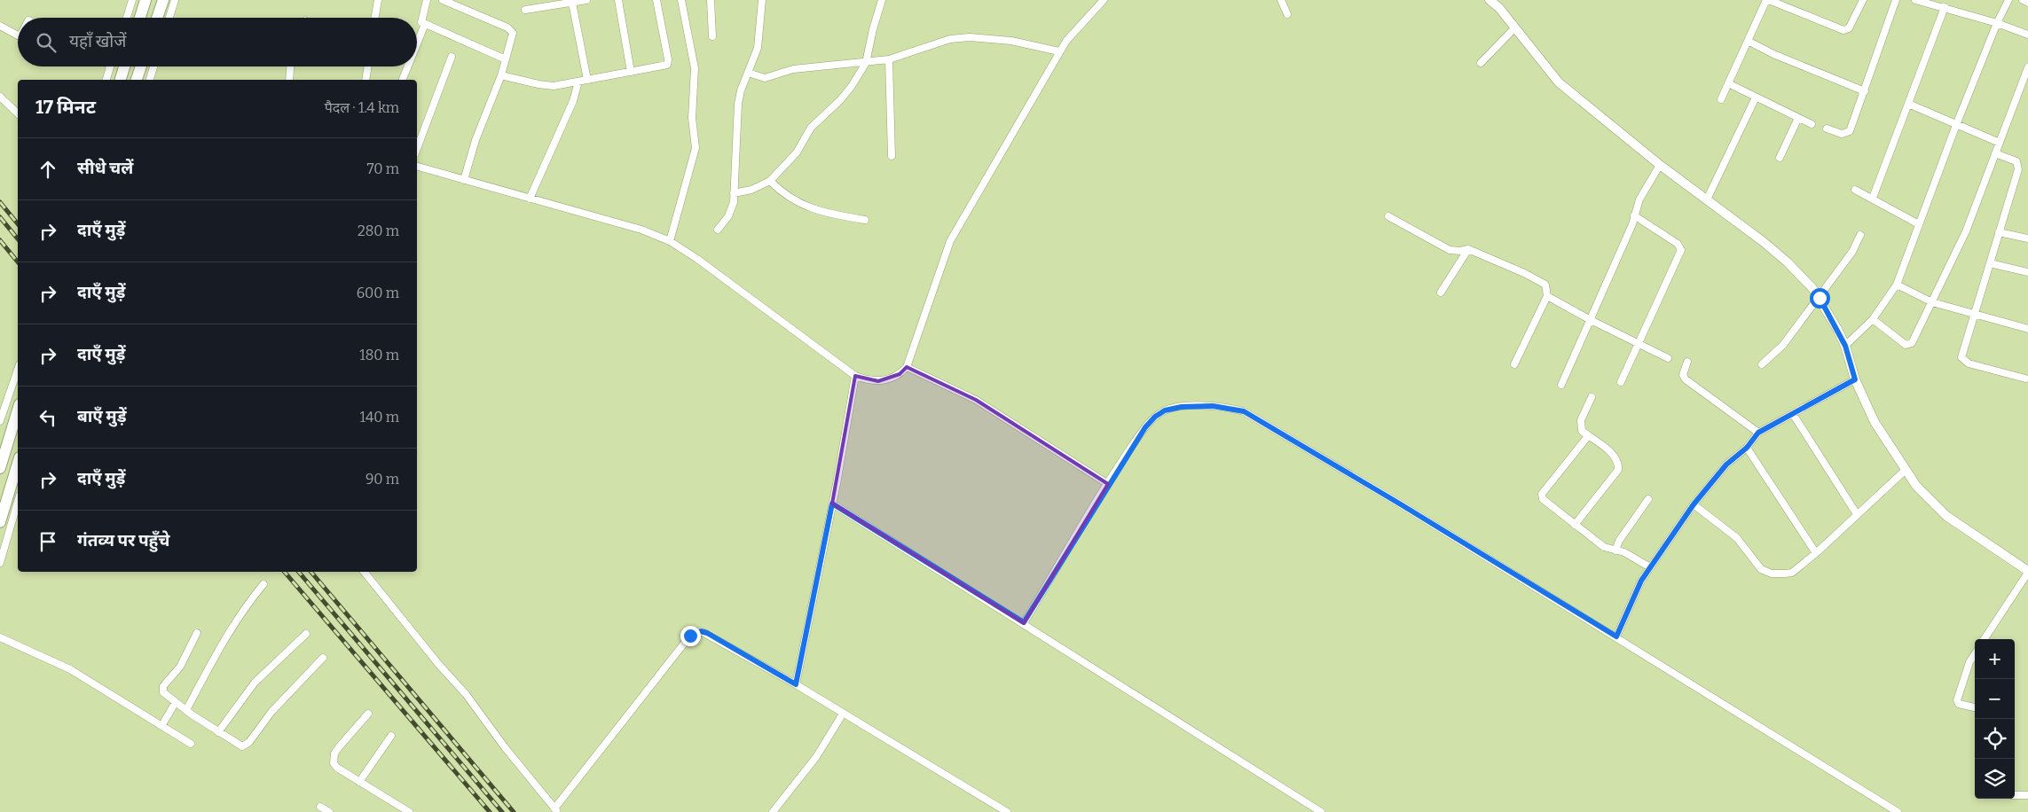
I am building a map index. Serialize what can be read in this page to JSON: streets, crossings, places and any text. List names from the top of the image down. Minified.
{"page":{"search":"यहाँ खोजें","heading":["17 मिनट","पैदल · 1.4 km"],"list":[["सीधे चलें","70 m"],["दाएँ मुड़ें","280 m"],["दाएँ मुड़ें","600 m"],["दाएँ मुड़ें","180 m"],["बाएँ मुड़ें","140 m"],["दाएँ मुड़ें","90 m"],"गंतव्य पर पहुँचे"],"map_buttons":["+","−"]}}
